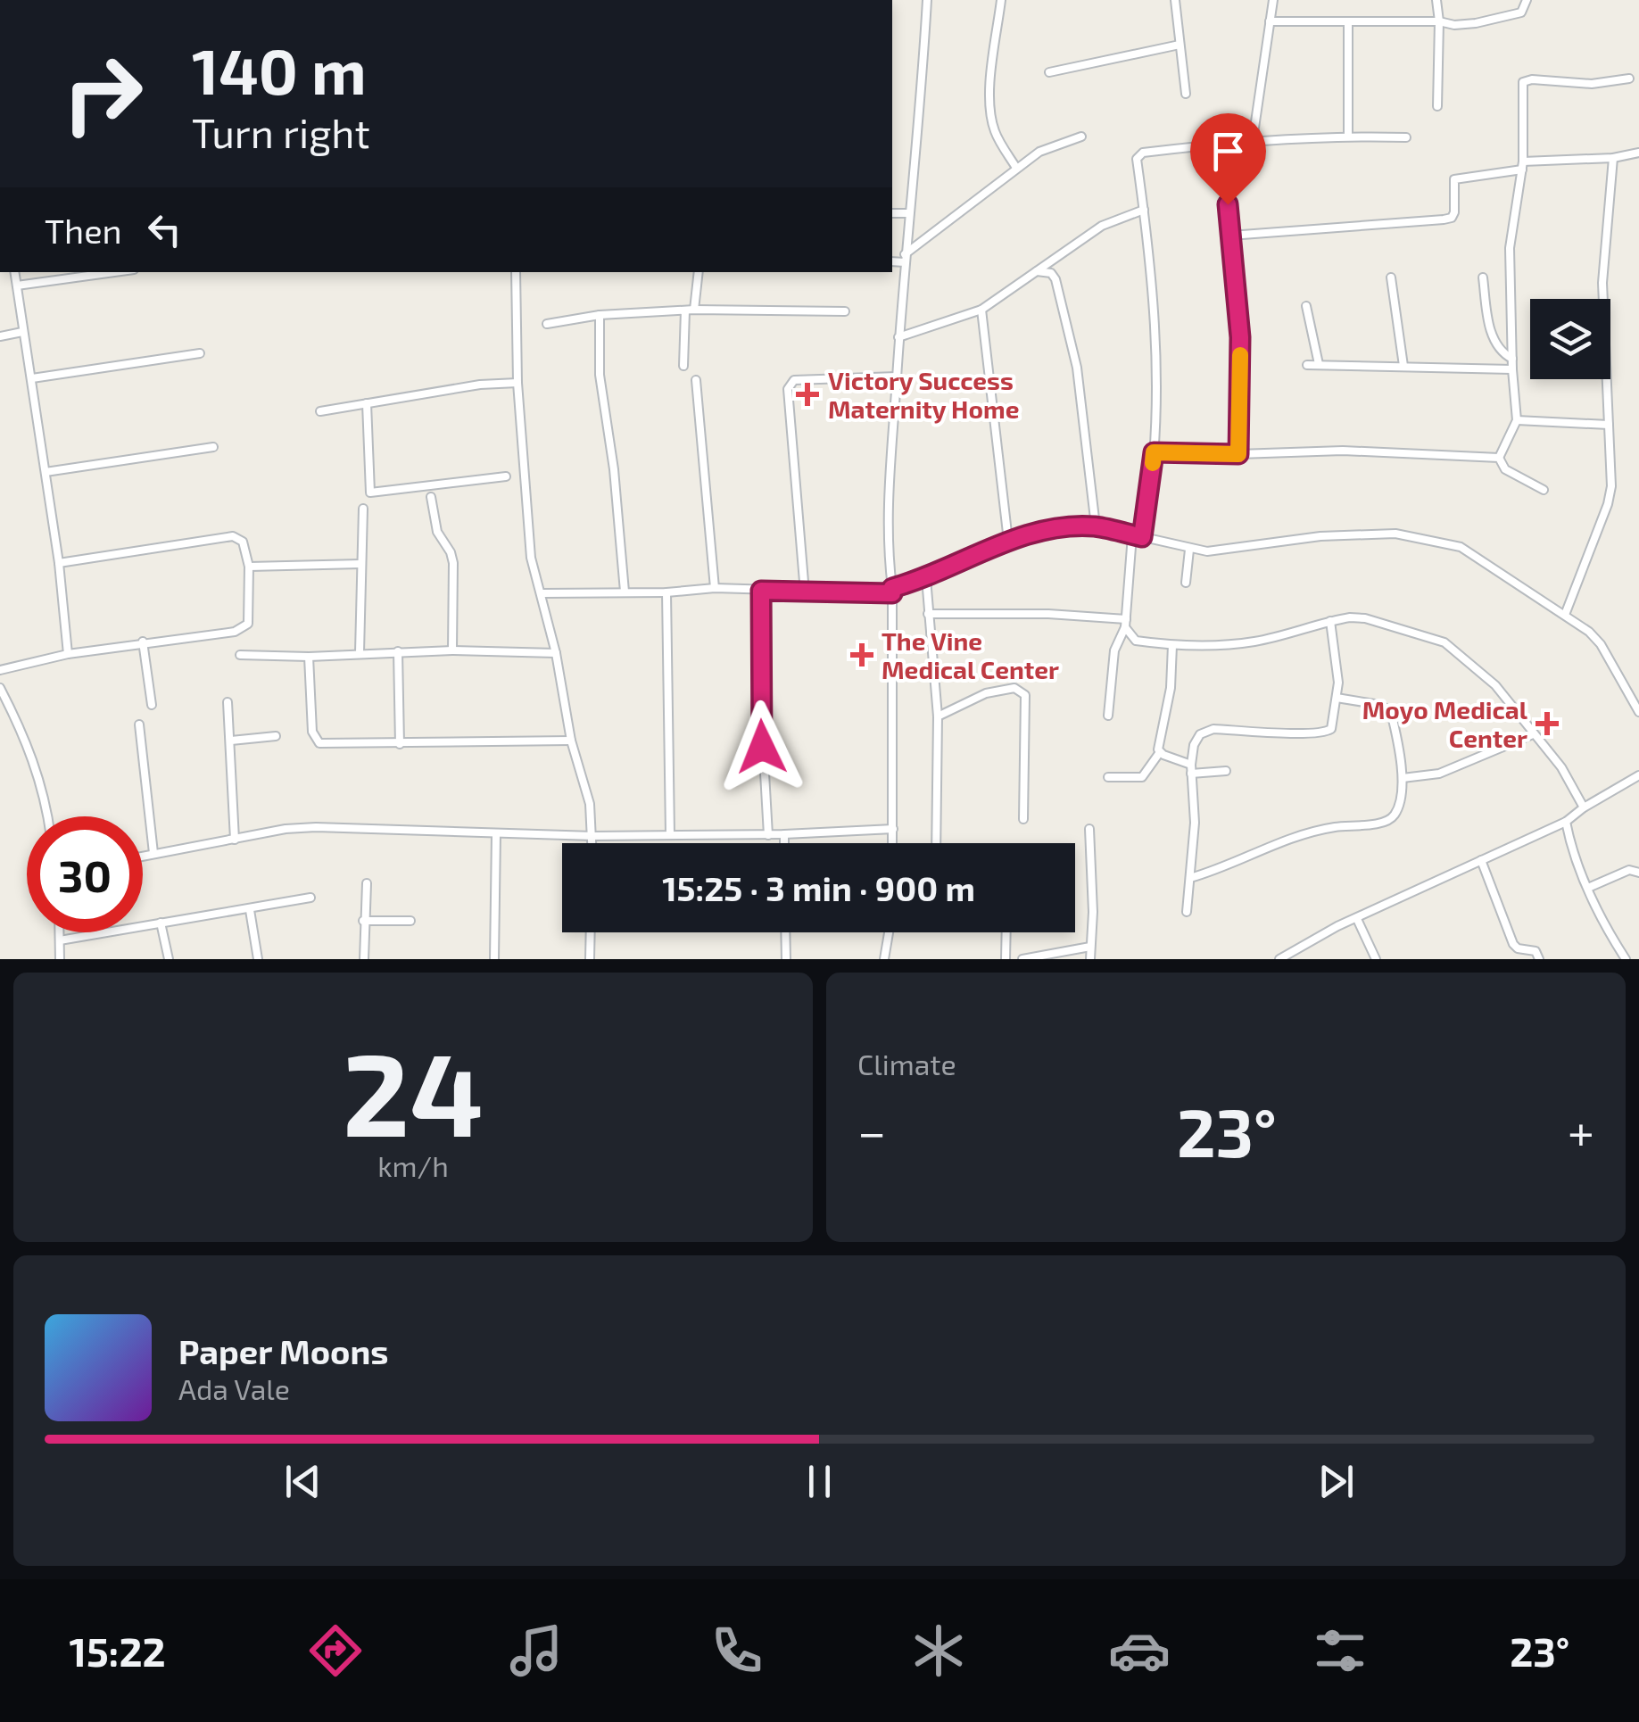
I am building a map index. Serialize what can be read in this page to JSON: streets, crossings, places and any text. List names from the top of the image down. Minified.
{"places":{"health":["Victory Success Maternity Home","The Vine Medical Center","Moyo Medical Center"]},"page":{"turn":["140 m","Turn right"],"then":"Then","limit":"30","trip":"15:25 · 3 min · 900 m","tile":[["24","km/h"],"Climate"],"heat":["−","23°","+"],"song":["Paper Moons","Ada Vale"],"tabs":["15:22","23°"]}}
